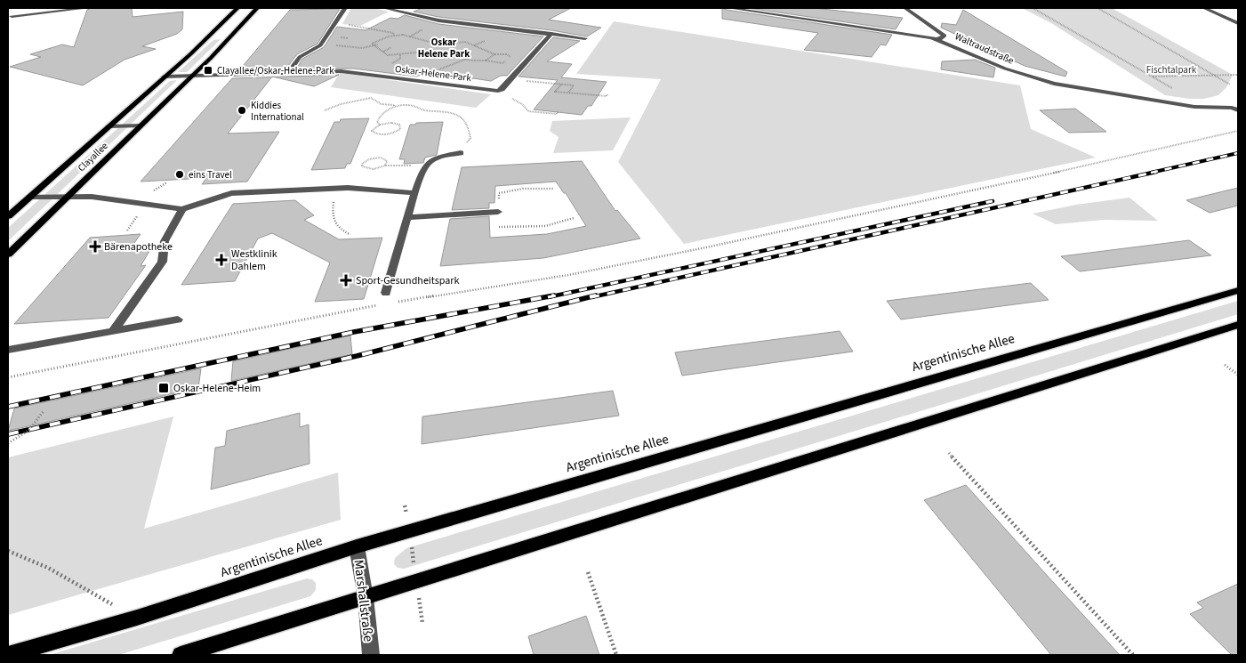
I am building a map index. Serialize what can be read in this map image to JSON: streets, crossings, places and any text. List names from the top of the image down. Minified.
{"streets":{"main road":["Clayallee","Argentinische Allee"],"street":["Waltraudstraße","Oskar-Helene-Park","Marshallstraße"]},"crossings":[["Oskar-Helene-Park","Clayallee"],["Argentinische Allee","Marshallstraße"]],"districts":["Oskar Helene Park"],"parks":["Fischtalpark"],"places":{"transit":["Clayallee/Oskar-Helene-Park","Oskar-Helene-Heim"],"other":["Kiddies International","eins Travel"],"health":["Bärenapotheke","Westklinik Dahlem","Sport-Gesundheitspark"]}}
